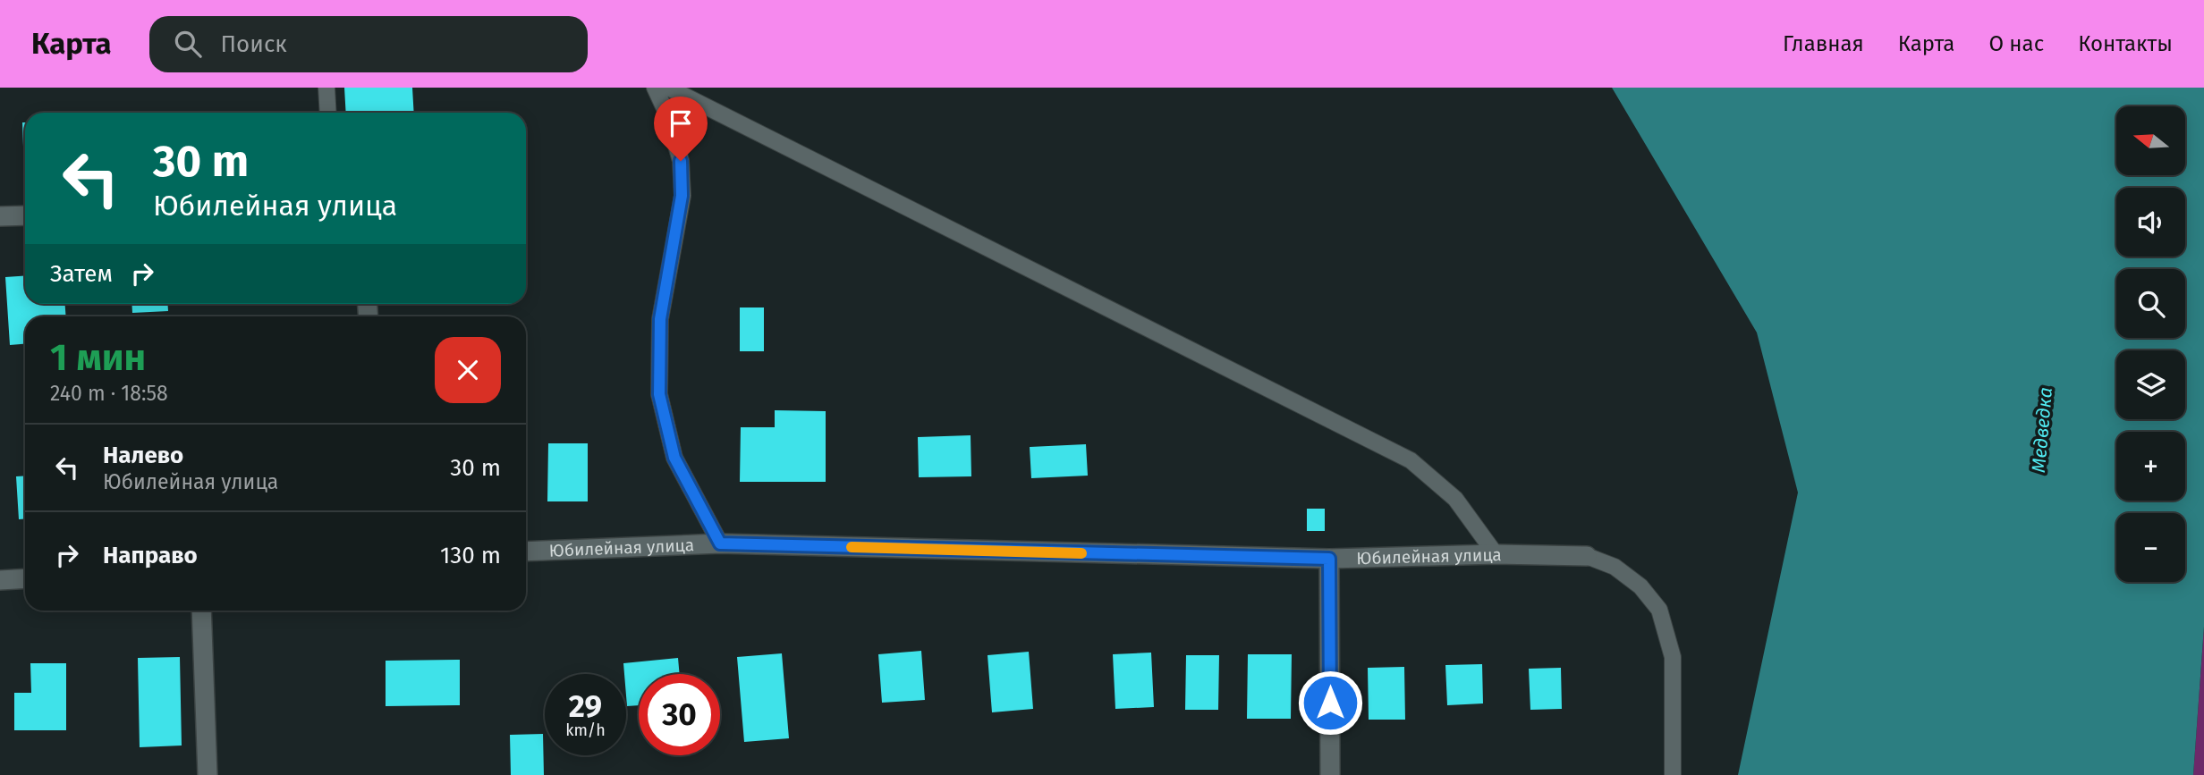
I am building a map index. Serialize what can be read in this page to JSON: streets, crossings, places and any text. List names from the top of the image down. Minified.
{"streets":{"street":["Юбилейная улица"]},"water":["Медведка"],"north":"left","page":{"header":"Карта","search":"Поиск","nav":["Главная","Карта","О нас","Контакты"],"map_buttons":["+","−"],"turn":["30 m","Юбилейная улица"],"then":"Затем","heading":["1 мин","240 m · 18:58"],"list":[{"name":"Налево","note":"Юбилейная улица","value":"30 m"},{"name":"Направо","value":"130 m"}],"speed":"29 km/h","limit":"30"}}
